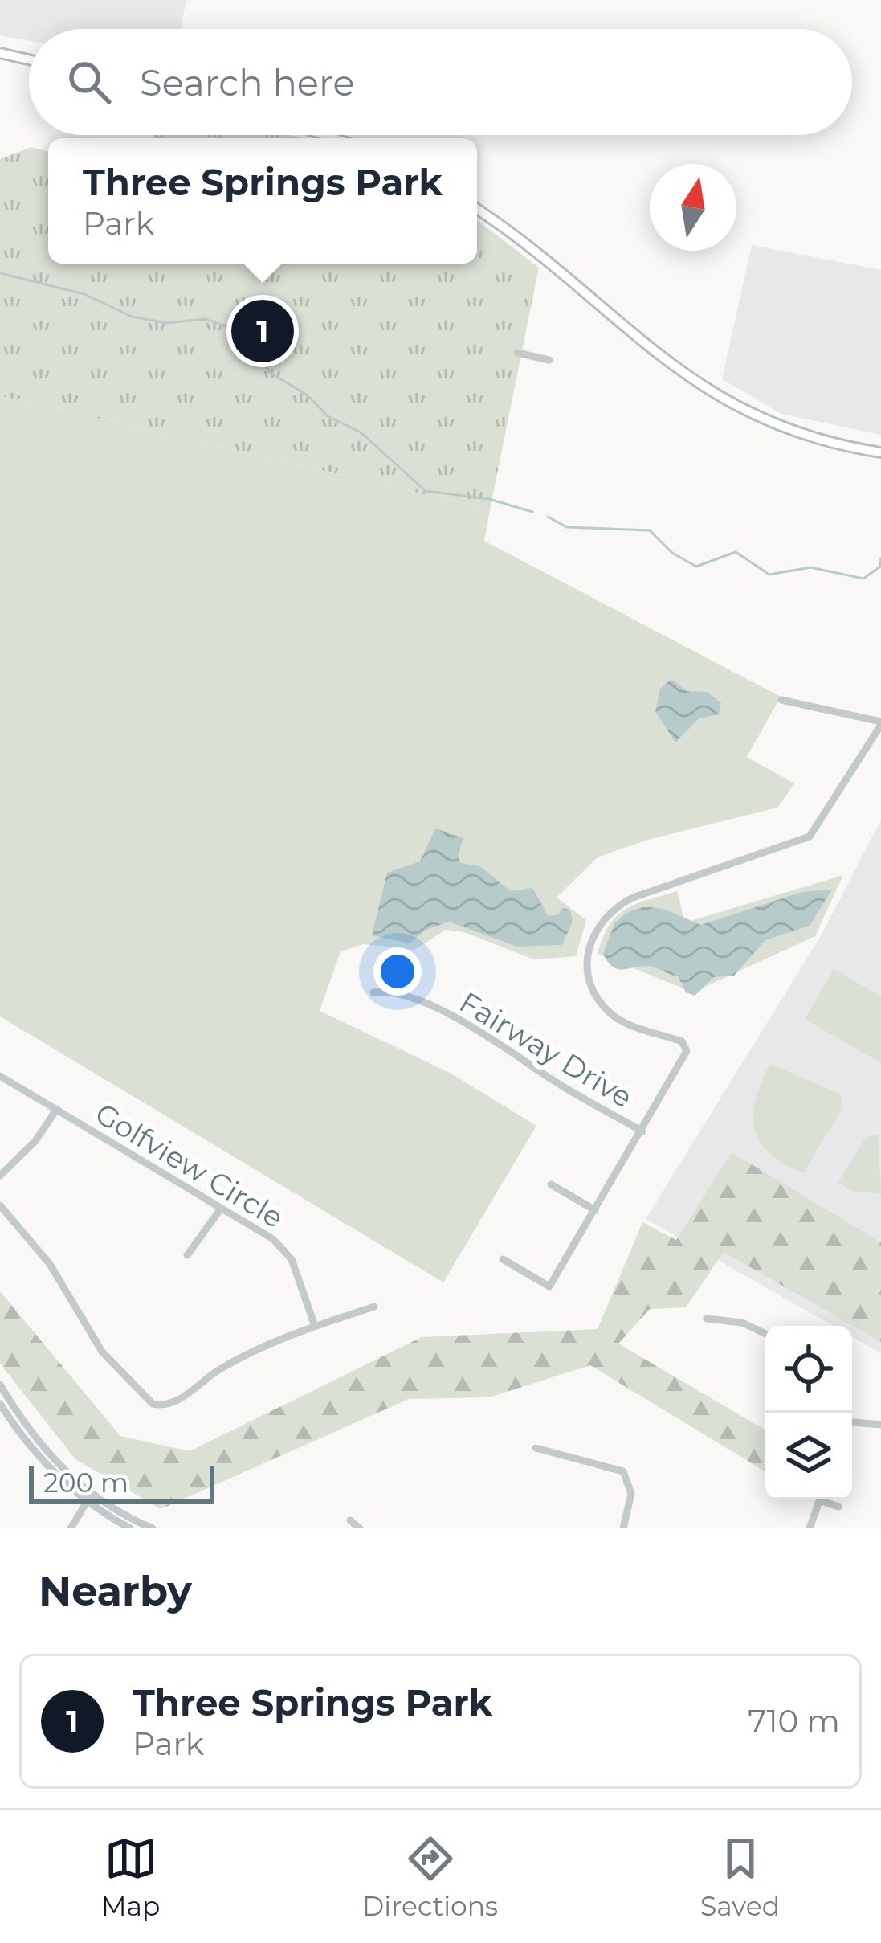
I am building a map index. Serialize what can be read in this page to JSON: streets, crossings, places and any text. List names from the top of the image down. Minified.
{"streets":{"street":["Fairway Drive","Golfview Circle"]},"scale_bar":"200 m","north":"top","page":{"search":"Search here","popup":["Three Springs Park","Park"],"pins":"1","scale":"200 m","heading":"Nearby","list":[{"mark":"1","name":"Three Springs Park","note":"Park","value":"710 m"}],"nav":["Map","Directions","Saved"]}}
